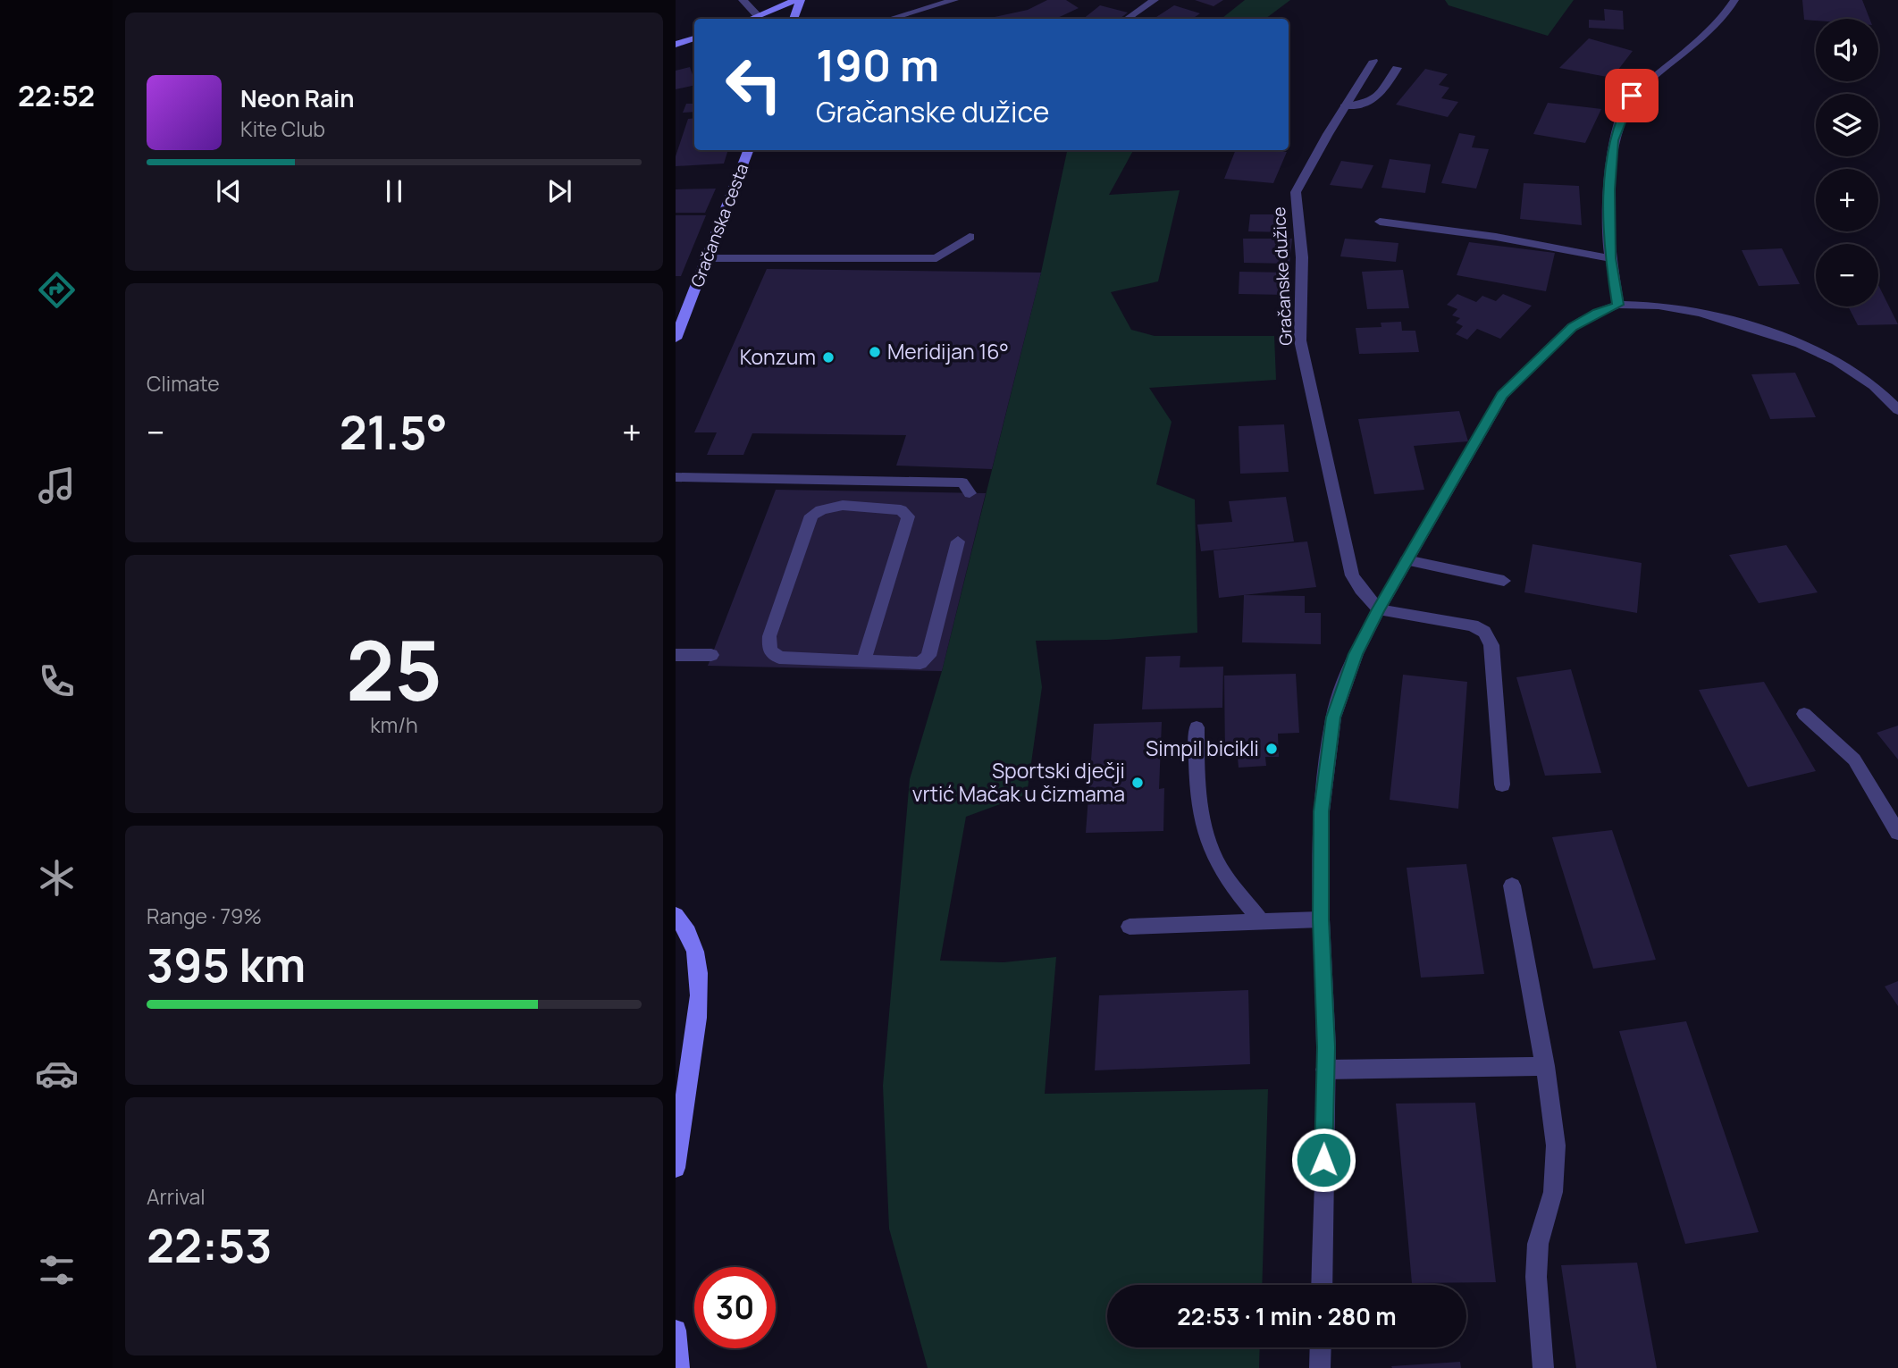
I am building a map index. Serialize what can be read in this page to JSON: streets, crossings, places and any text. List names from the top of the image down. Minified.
{"streets":{"main road":["Gračanska cesta"],"street":["Gračanske dužice"]},"places":["Meridijan 16°","Konzum","Simpil bicikli","Sportski dječji vrtić Mačak u čizmama"],"page":{"tabs":"22:52","map_buttons":["+","−"],"turn":["190 m","Gračanske dužice"],"song":["Neon Rain","Kite Club"],"tile":["Climate",["25","km/h"],["Range · 79%","395 km"],["Arrival","22:53"]],"heat":["−","21.5°","+"],"limit":"30","trip":"22:53 · 1 min · 280 m"}}
